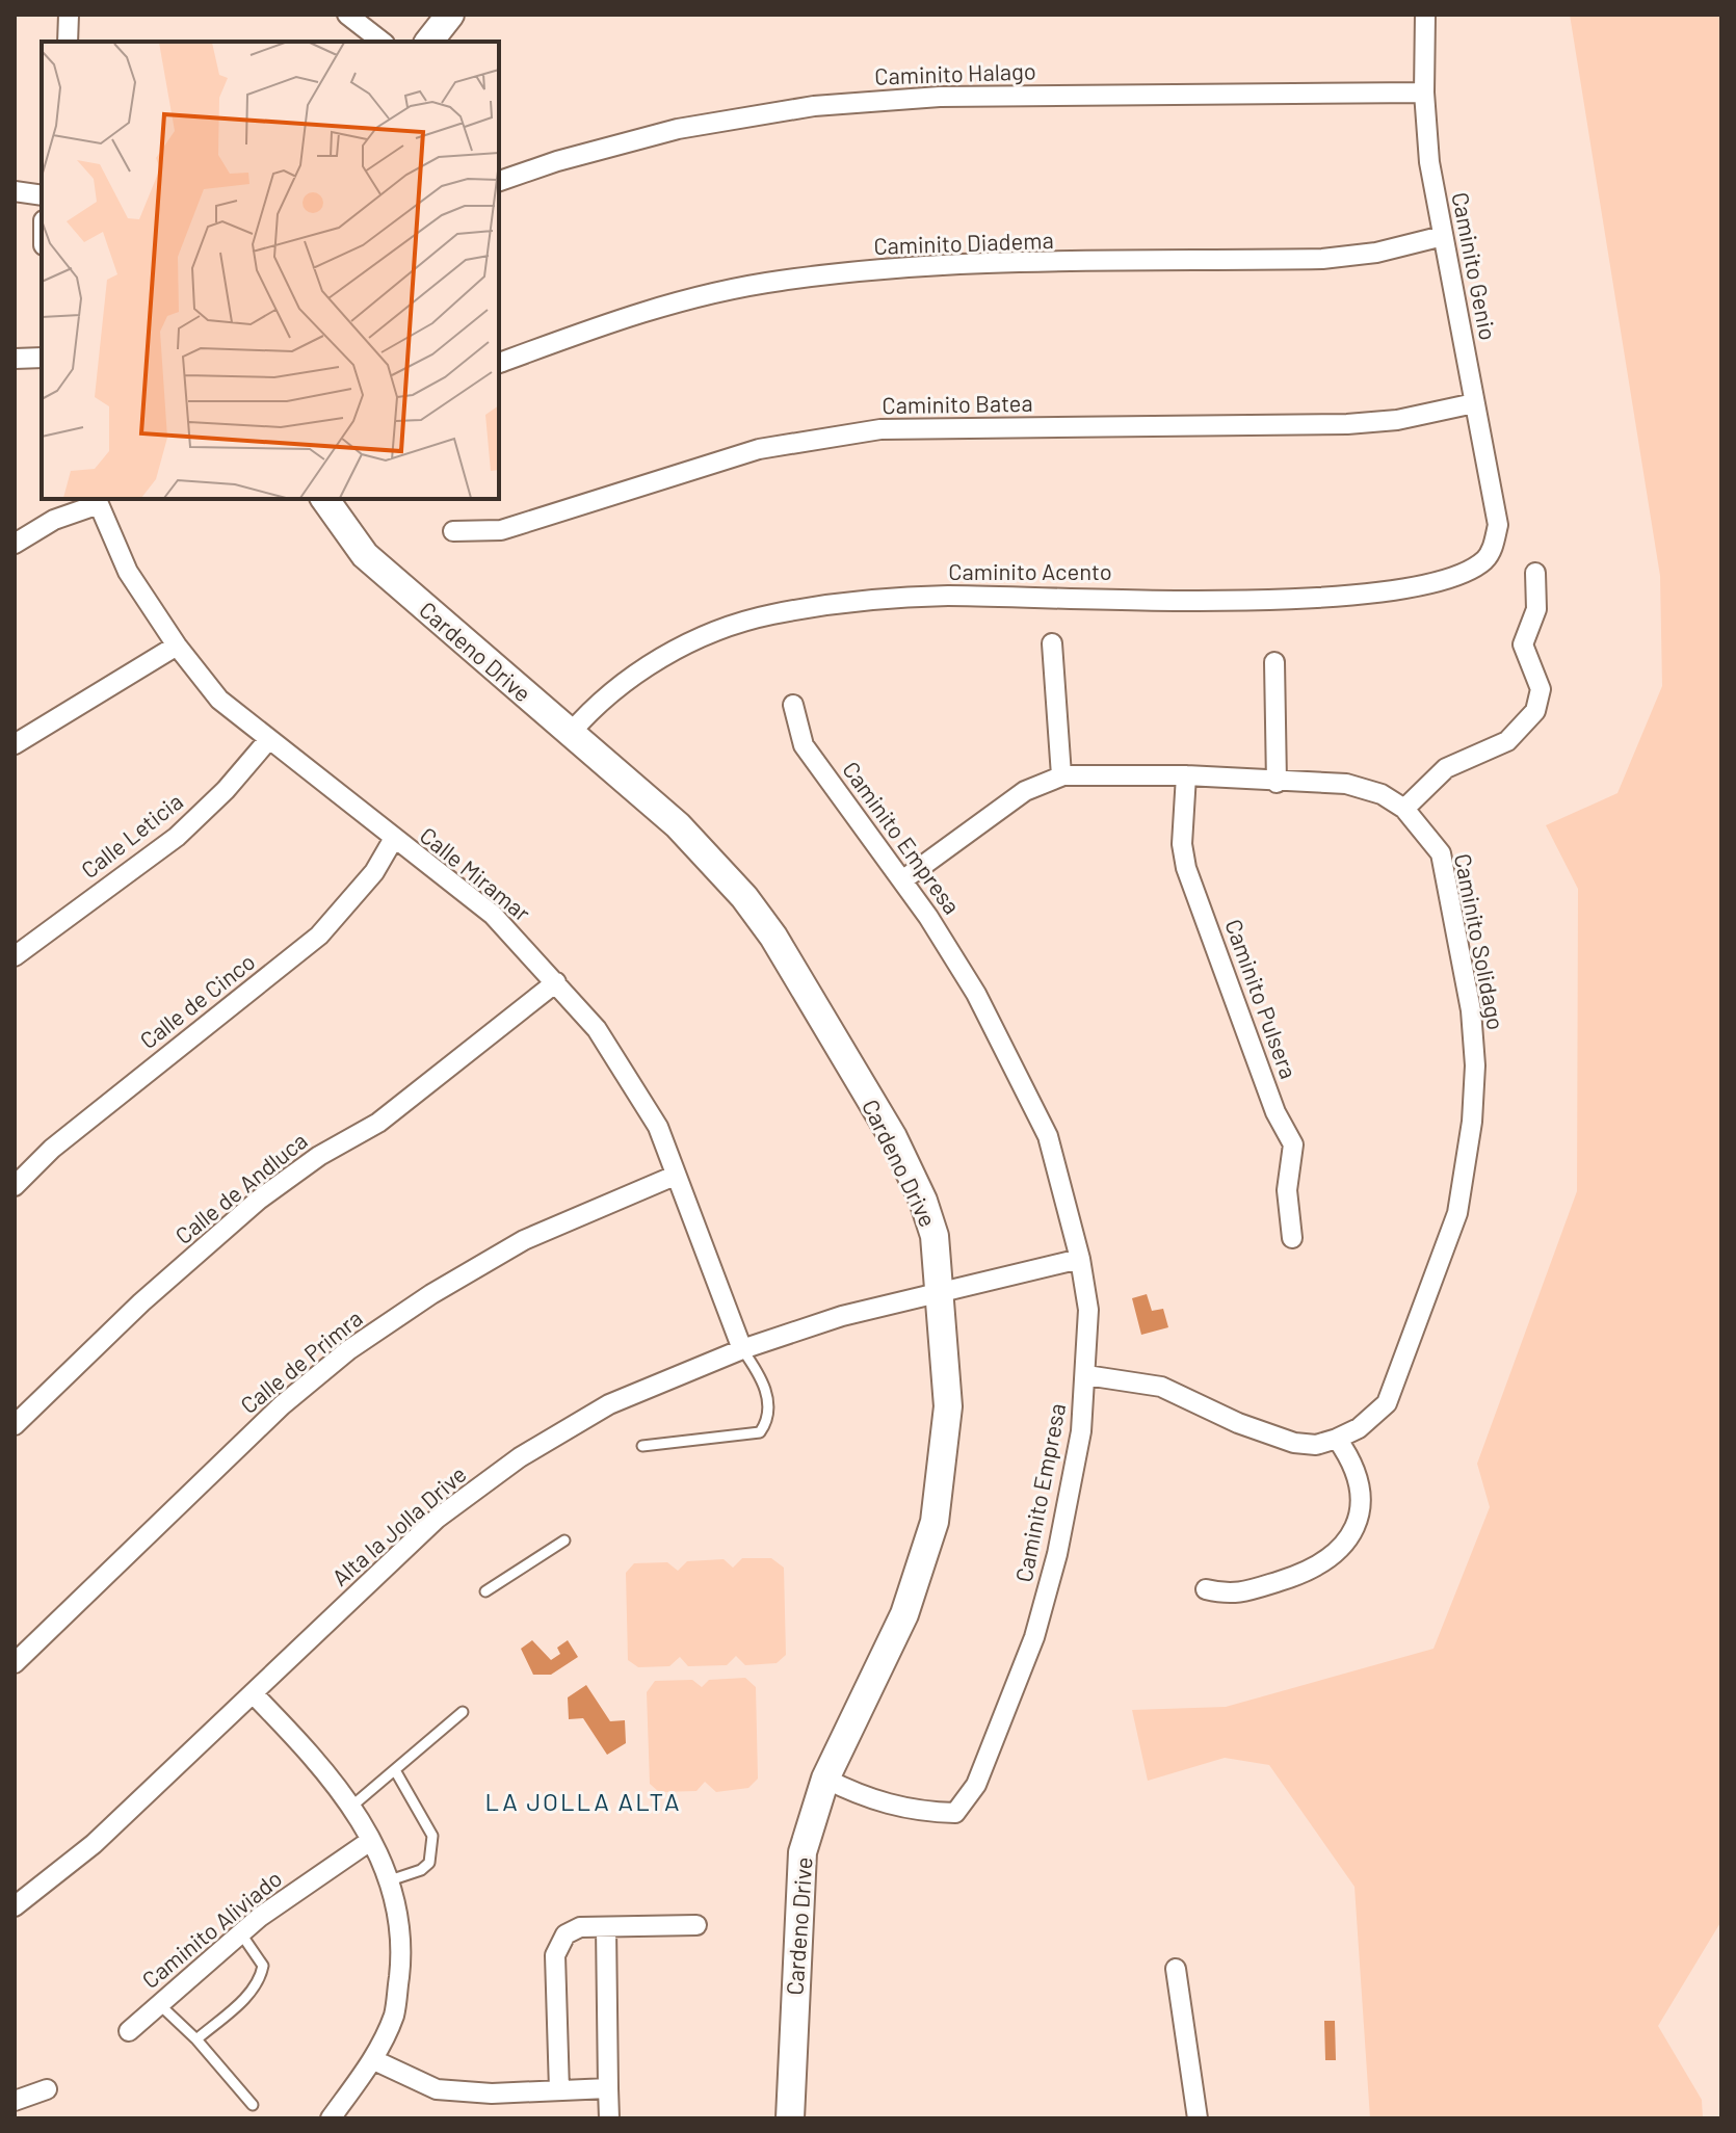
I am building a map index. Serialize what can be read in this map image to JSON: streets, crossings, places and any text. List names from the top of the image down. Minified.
{"streets":{"street":["Caminito Halago","Caminito Diadema","Caminito Genio","Caminito Batea","Caminito Acento","Cardeno Drive","Calle Leticia","Caminito Empresa","Calle Miramar","Caminito Solidago","Caminito Pulsera","Calle de Cinco","Calle de Andluca","Calle de Primra","Alta la Jolla Drive","Caminito Aliviado"]},"crossings":[["Caminito Halago","Caminito Genio"],["Caminito Diadema","Caminito Genio"],["Caminito Genio","Caminito Batea"],["Caminito Genio","Caminito Acento"],["Caminito Acento","Cardeno Drive"],["Cardeno Drive","Caminito Empresa"],["Cardeno Drive","Alta la Jolla Drive"],["Calle Leticia","Calle Miramar"],["Caminito Empresa","Caminito Solidago"],["Caminito Empresa","Alta la Jolla Drive"],["Calle Miramar","Calle de Cinco"],["Calle Miramar","Calle de Andluca"],["Calle Miramar","Calle de Primra"],["Calle Miramar","Alta la Jolla Drive"],["Caminito Solidago","Caminito Pulsera"]],"districts":["LA JOLLA ALTA"]}
